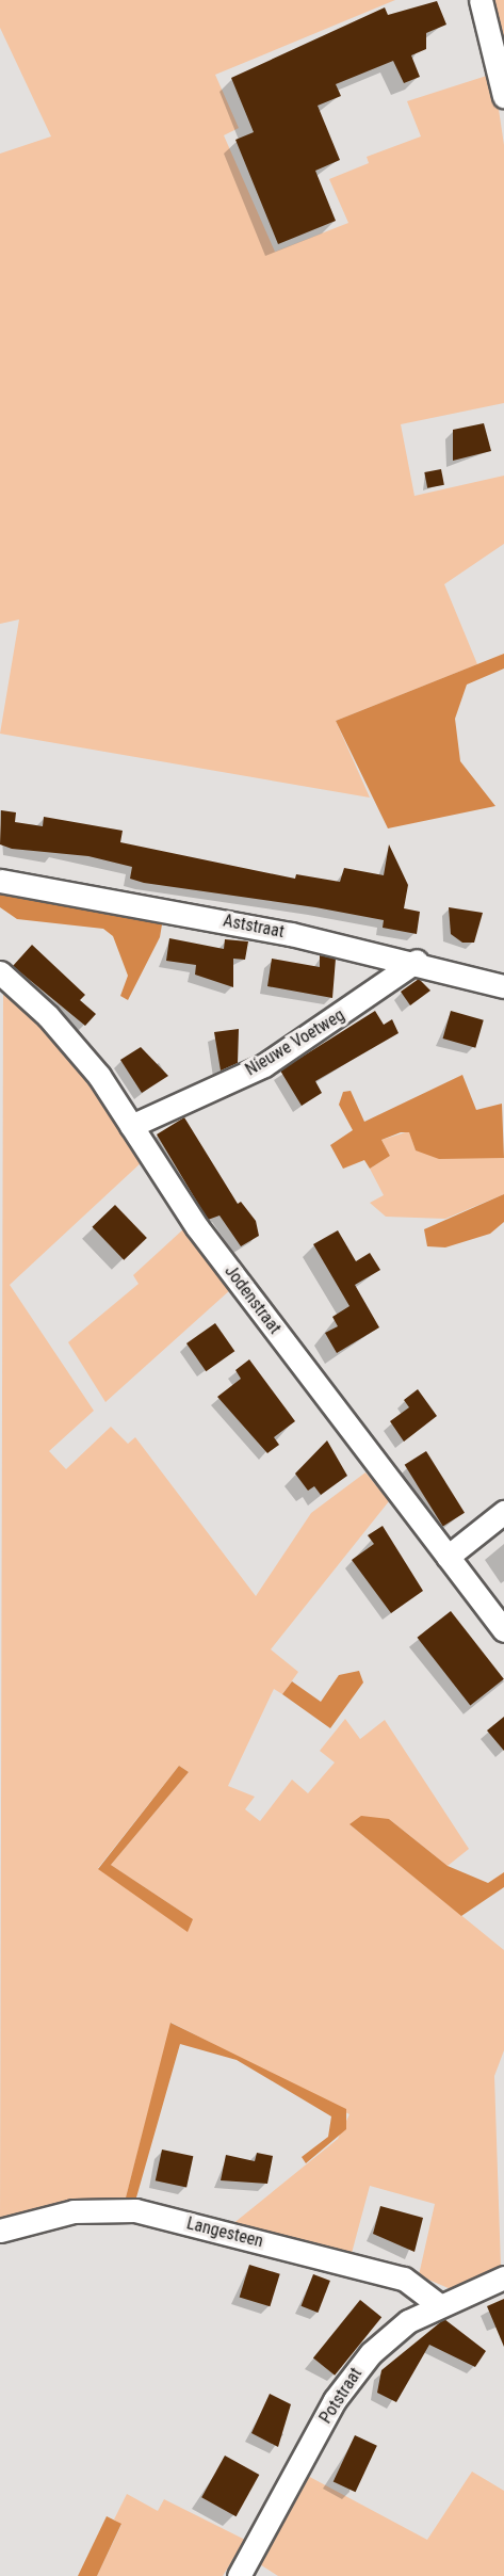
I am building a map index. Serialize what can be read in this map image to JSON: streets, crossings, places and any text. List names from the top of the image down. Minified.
{"streets":{"street":["Aststraat","Nieuwe Voetweg","Jodenstraat","Langesteen","Potstraat"]},"crossings":[["Aststraat","Nieuwe Voetweg"],["Nieuwe Voetweg","Jodenstraat"],["Langesteen","Potstraat"]]}
